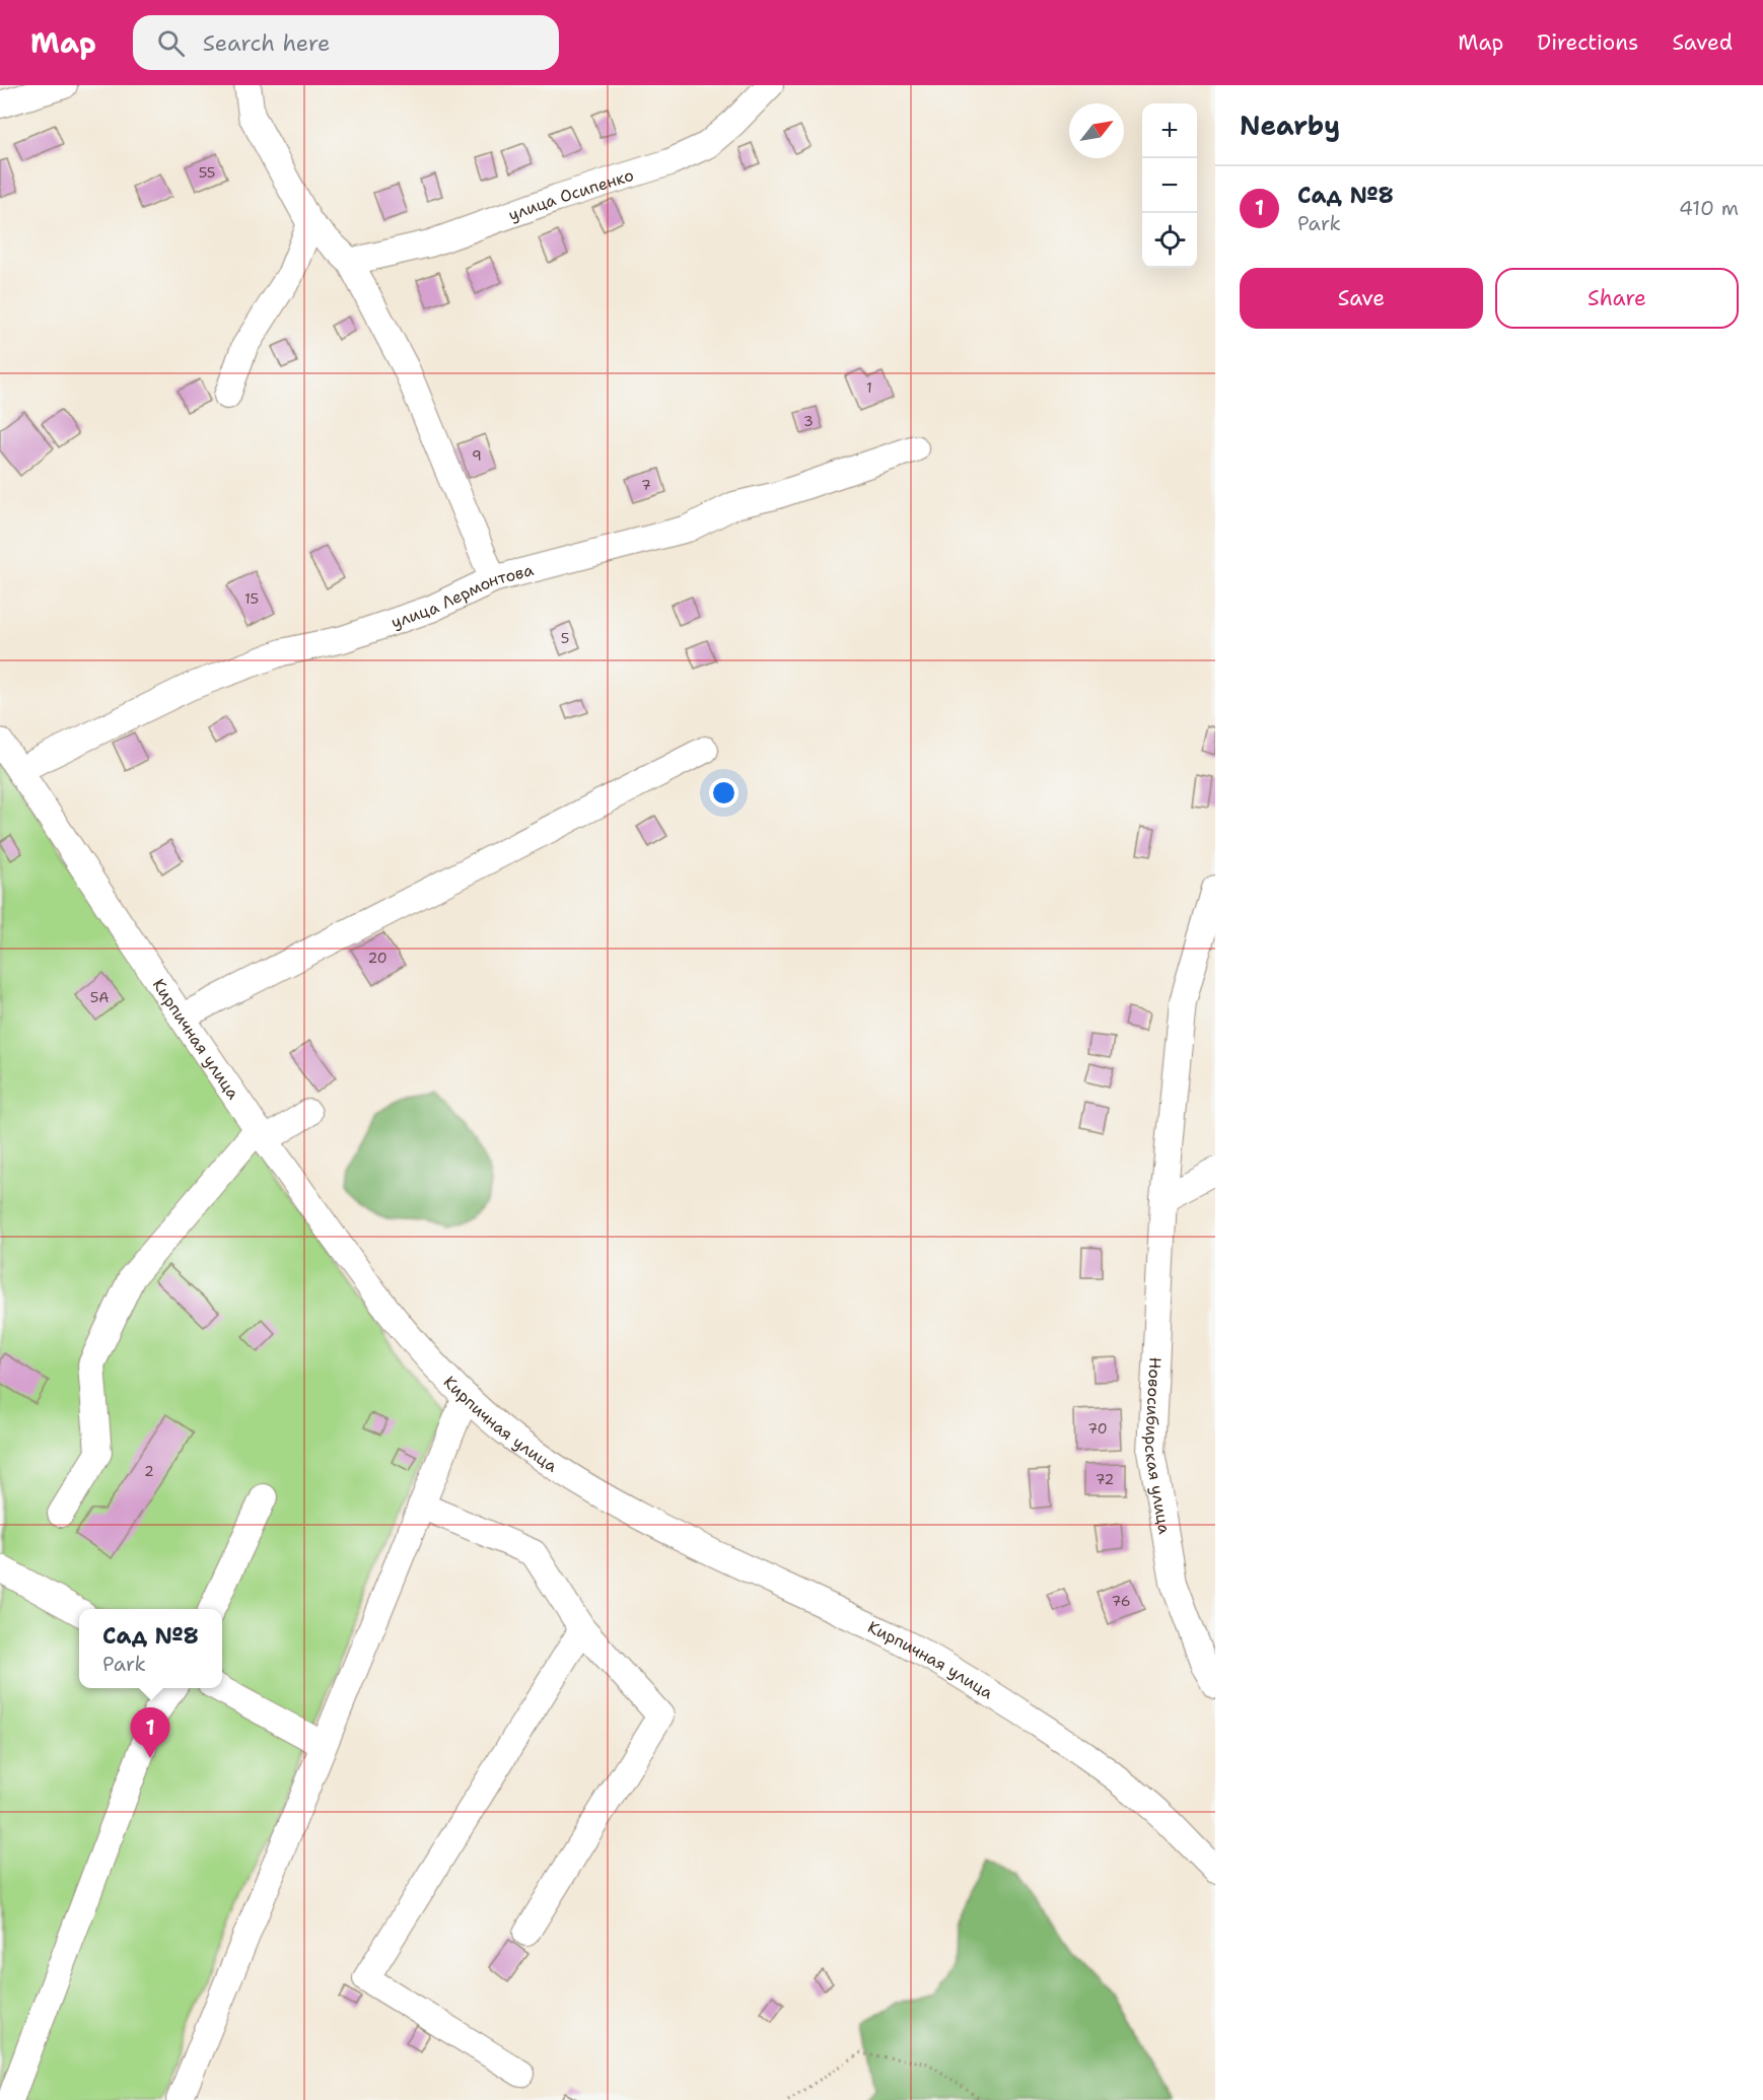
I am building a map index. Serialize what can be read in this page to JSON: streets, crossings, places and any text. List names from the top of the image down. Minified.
{"streets":{"street":["улица Осипенко","улица Лермонтова","Кирпичная улица","Новосибирская улица"]},"crossings":[["улица Лермонтова","Кирпичная улица"]],"house_numbers":["55","1","3","9","7","15","5","20","5А","70","2","72","76"],"north":"top right","page":{"header":"Map","search":"Search here","nav":["Map","Directions","Saved"],"heading":"Nearby","map_buttons":["+","−"],"list":[{"mark":"1","name":"Сад №8","note":"Park","value":"410 m"}],"buttons":["Save","Share"],"popup":["Сад №8","Park"],"pins":"1"}}
